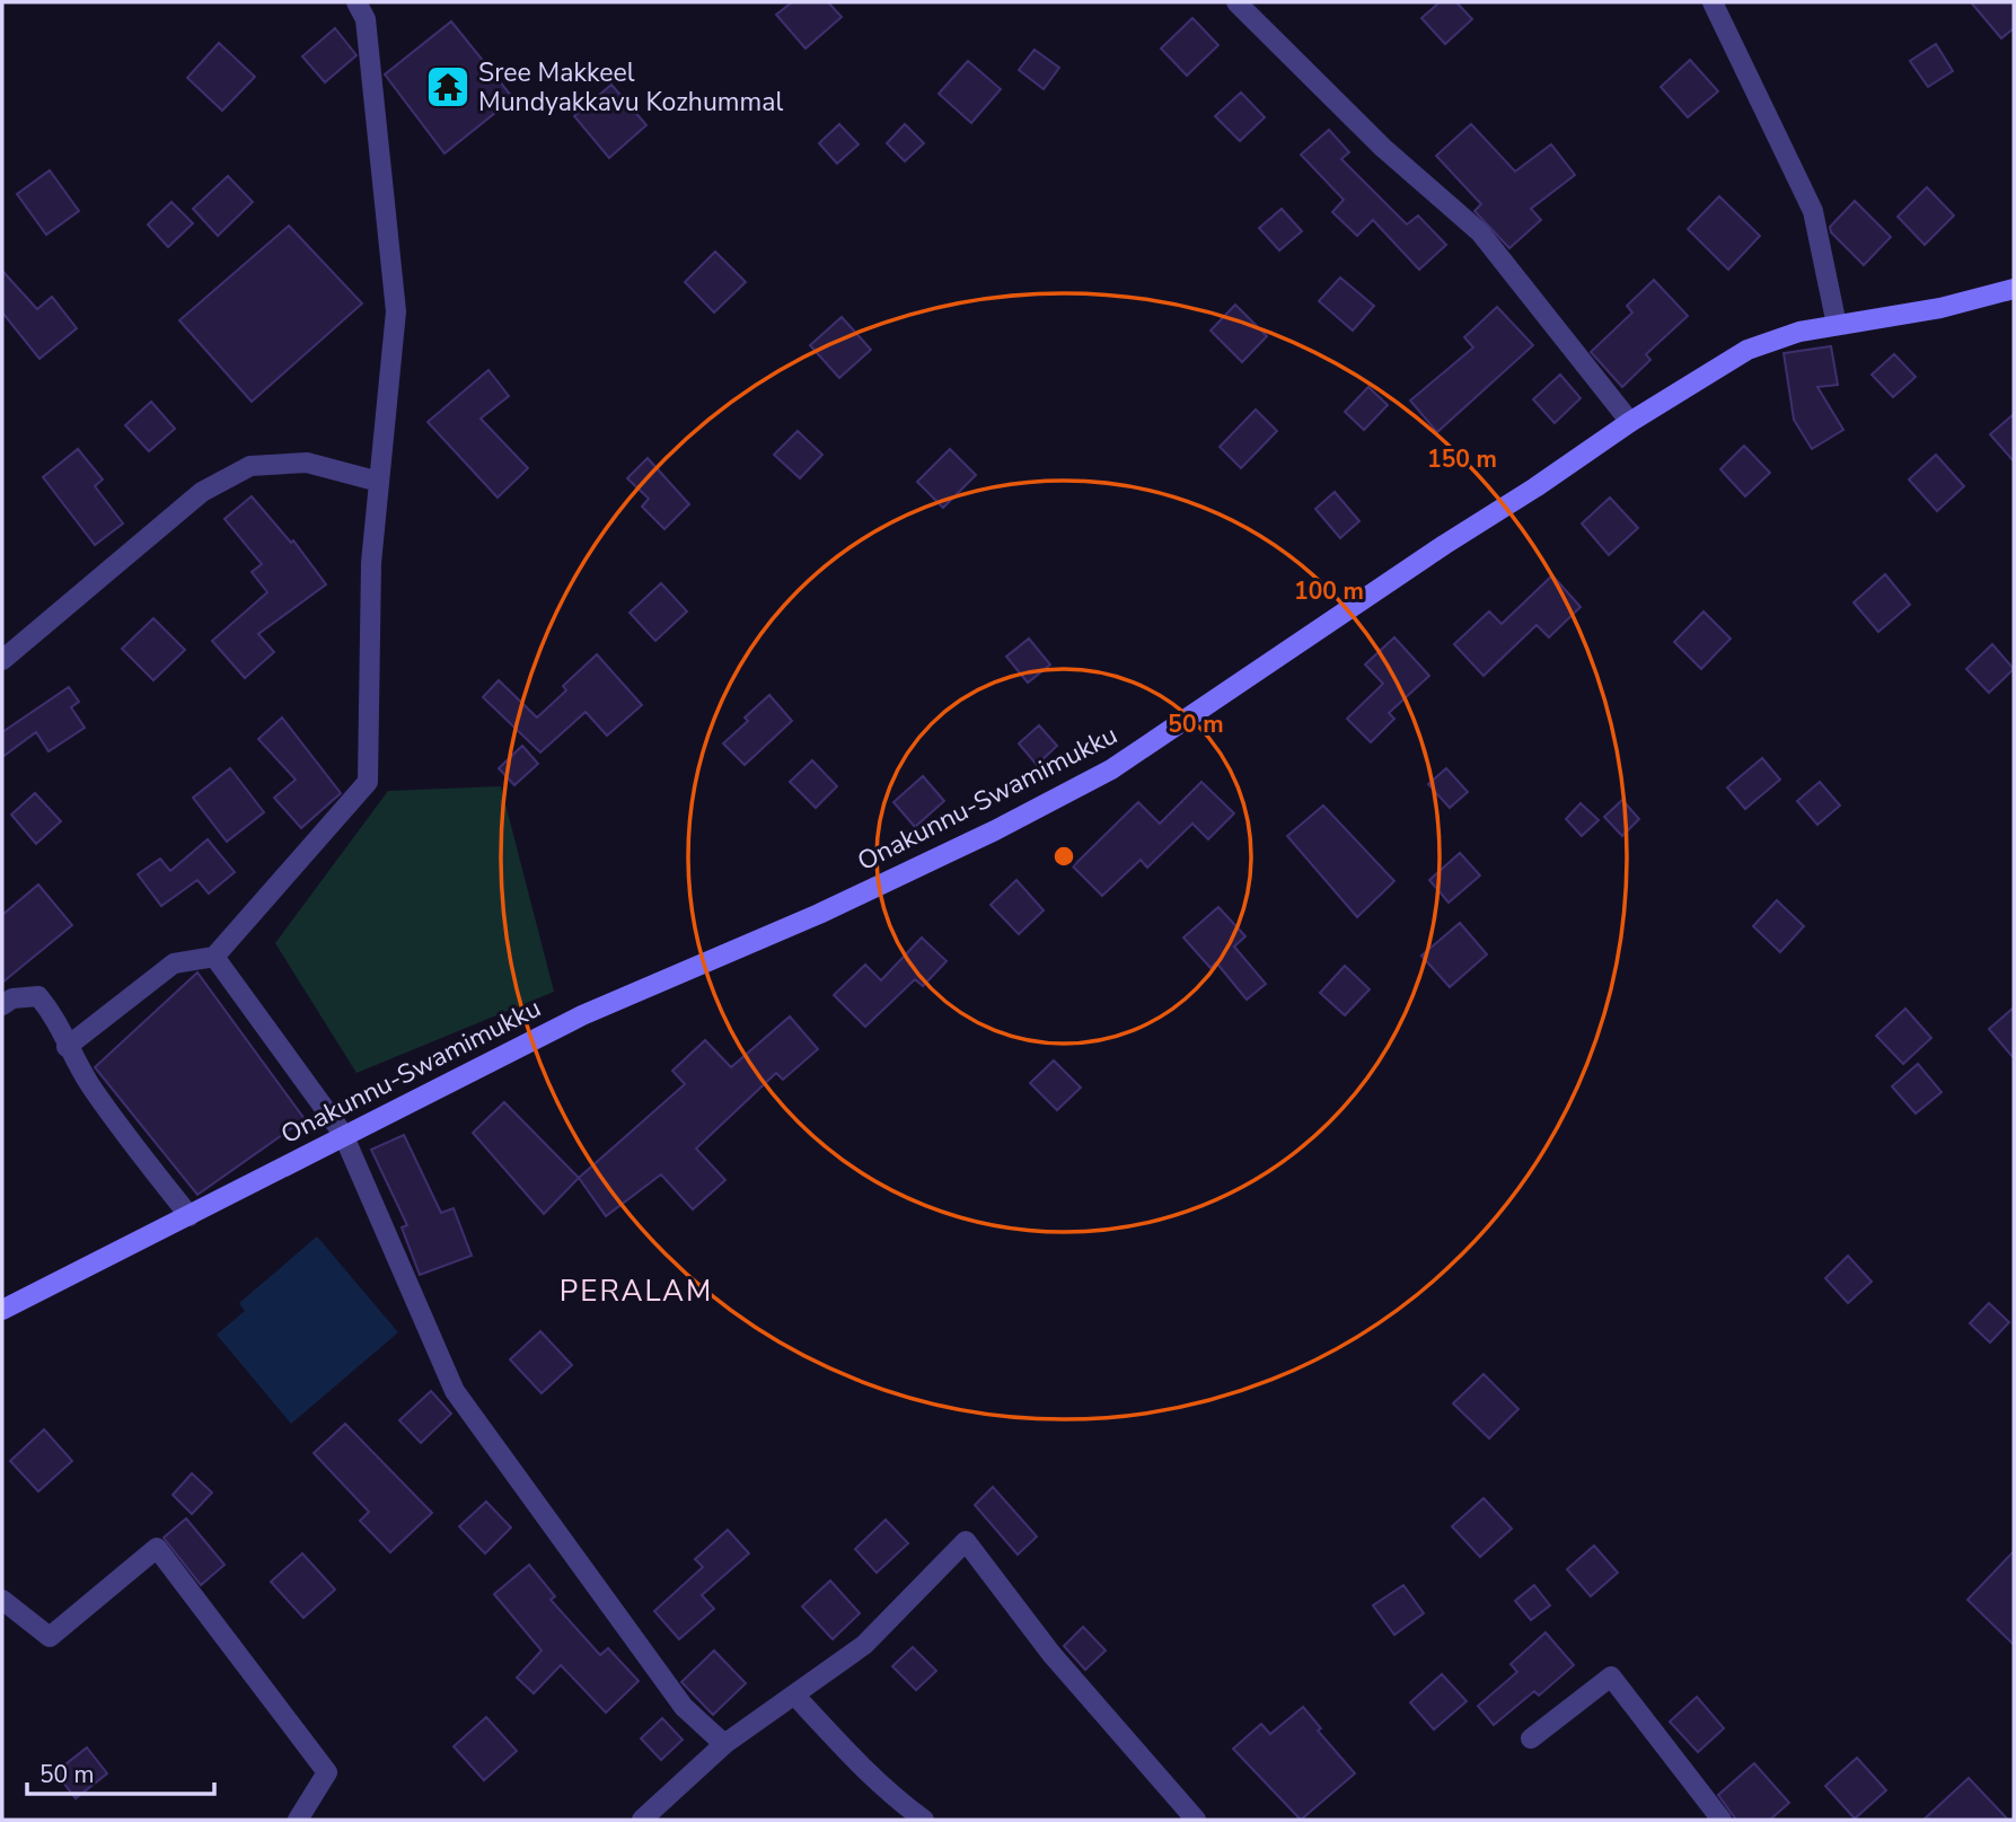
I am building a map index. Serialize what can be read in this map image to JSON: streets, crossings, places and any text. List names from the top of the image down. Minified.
{"streets":{"street":["Onakunnu-Swamimukku"]},"districts":["PERALAM"],"places":{"temple":["Sree Makkeel Mundyakkavu Kozhummal"]},"scale_bar":"50 m","rings":["150 m","100 m","50 m"]}
